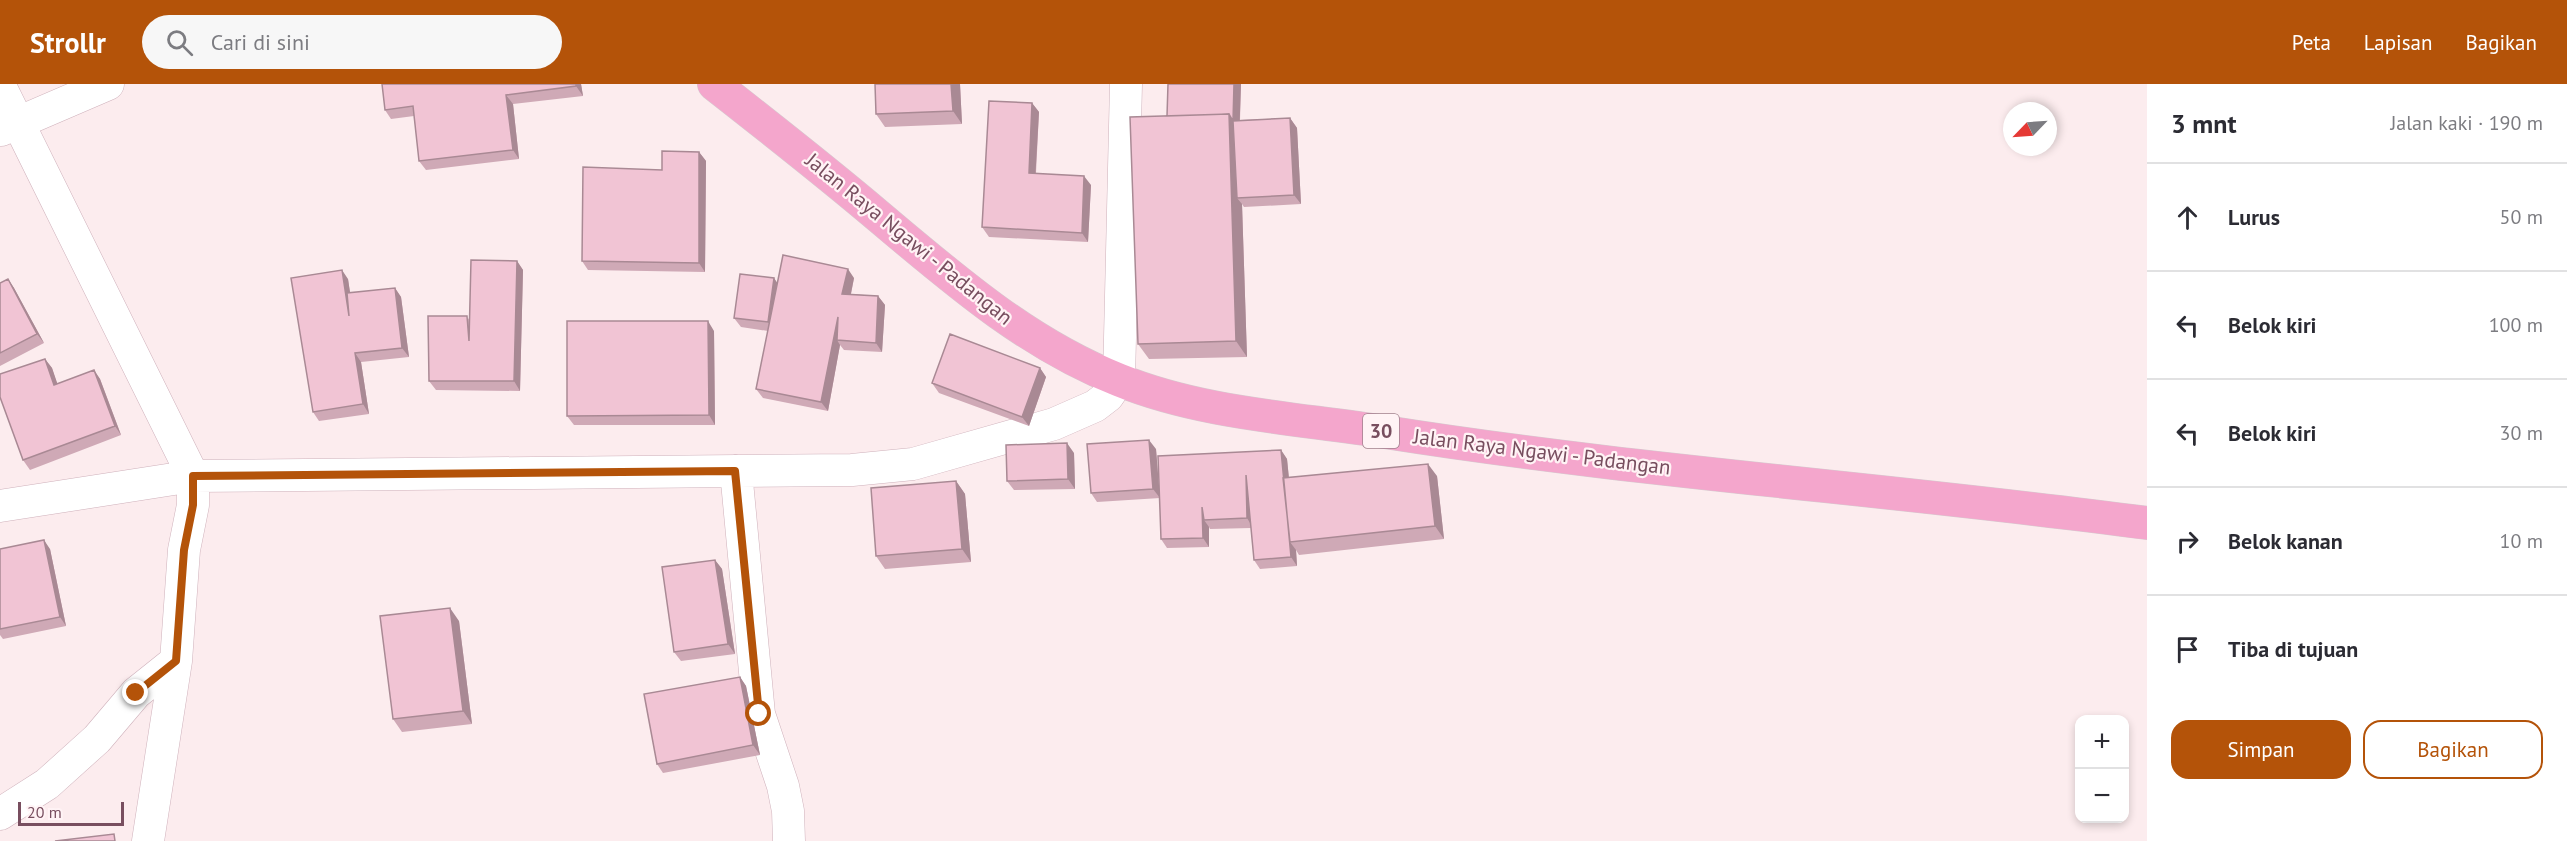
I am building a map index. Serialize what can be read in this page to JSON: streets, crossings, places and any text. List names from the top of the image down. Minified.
{"streets":{"highway":["Jalan Raya Ngawi - Padangan","30"]},"scale_bar":"20 m","north":"bottom left","page":{"header":"Strollr","search":"Cari di sini","nav":["Peta","Lapisan","Bagikan"],"heading":["3 mnt","Jalan kaki · 190 m"],"list":[["Lurus","50 m"],["Belok kiri","100 m"],["Belok kiri","30 m"],["Belok kanan","10 m"],"Tiba di tujuan"],"buttons":["Simpan","Bagikan"],"map_buttons":["+","−"],"scale":"20 m"}}
